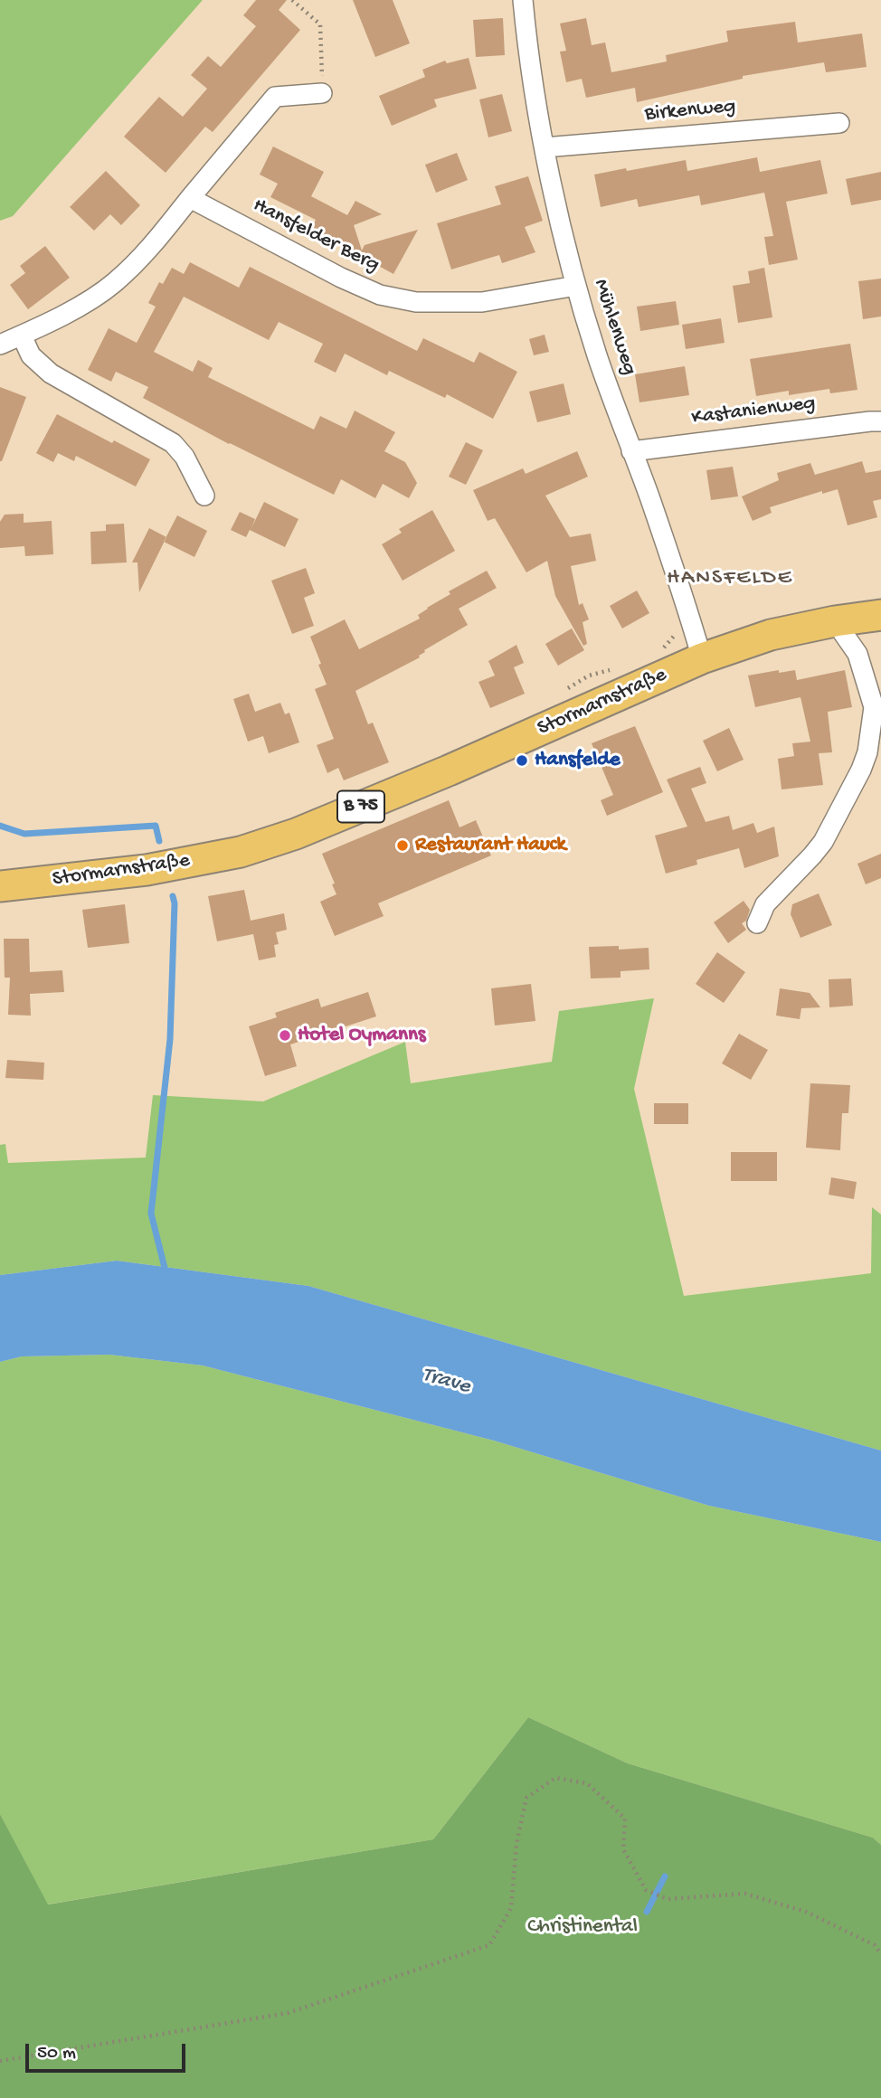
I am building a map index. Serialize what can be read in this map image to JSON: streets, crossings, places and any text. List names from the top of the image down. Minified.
{"streets":{"main road":["Stormarnstraße","B 75"],"street":["Birkenweg","Hansfelder Berg","Mühlenweg","Kastanienweg"]},"crossings":[["Birkenweg","Mühlenweg"],["Hansfelder Berg","Mühlenweg"],["Mühlenweg","Kastanienweg"],["Mühlenweg","Stormarnstraße"]],"districts":["HANSFELDE"],"water":["Trave"],"parks":["Christinental"],"places":["Hansfelde","Restaurant Hauck","Hotel Oymanns"],"scale_bar":"50 m"}
